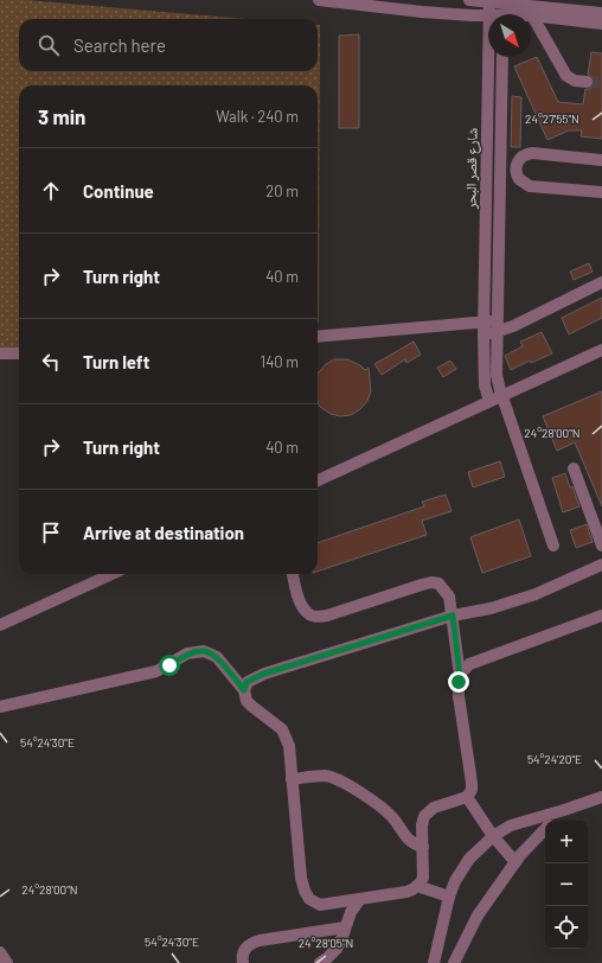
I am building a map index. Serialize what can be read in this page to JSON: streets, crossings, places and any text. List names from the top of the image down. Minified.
{"streets":{"street":["شارع قصر البحر"]},"north":"bottom right","page":{"search":"Search here","heading":["3 min","Walk · 240 m"],"list":[["Continue","20 m"],["Turn right","40 m"],["Turn left","140 m"],["Turn right","40 m"],"Arrive at destination"],"map_buttons":["+","−"]},"coordinates":["24°27'55\"N","24°28'00\"N","54°24'30\"E","54°24'20\"E","24°28'05\"N"]}
